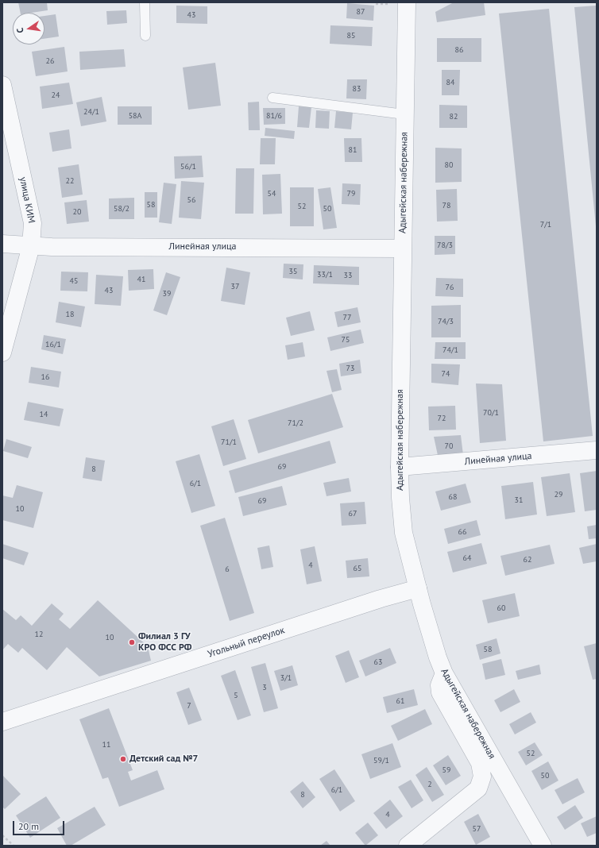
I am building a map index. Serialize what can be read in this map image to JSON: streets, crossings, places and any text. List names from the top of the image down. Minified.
{"streets":{"street":["Адыгейская набережная","улица КИМ","Линейная улица","Угольный переулок"]},"crossings":[["Адыгейская набережная","Линейная улица"],["Адыгейская набережная","Угольный переулок"],["улица КИМ","Линейная улица"]],"places":["Филиал 3 ГУ КРО ФСС РФ","Детский сад №7"],"house_numbers":["87","43","85","86","26","84","83","24","24/1","58А","81/6","82","81","80","56/1","22","54","79","56","58","78","52","58/2","50","20","7/1","78/3","35","33/1","33","41","45","37","76","43","39","18","77","74/3","75","16/1","74/1","73","74","16","70/1","14","72","71/2","71/1","70","69","8","6/1","29","68","31","69","10","67","66","64","62","4","65","6","60","12","10","58","63","3/1","3","5","61","7","11","52","59/1","59","50","2","6/1","8","4","57"],"scale_bar":"20 m","north":"left"}
